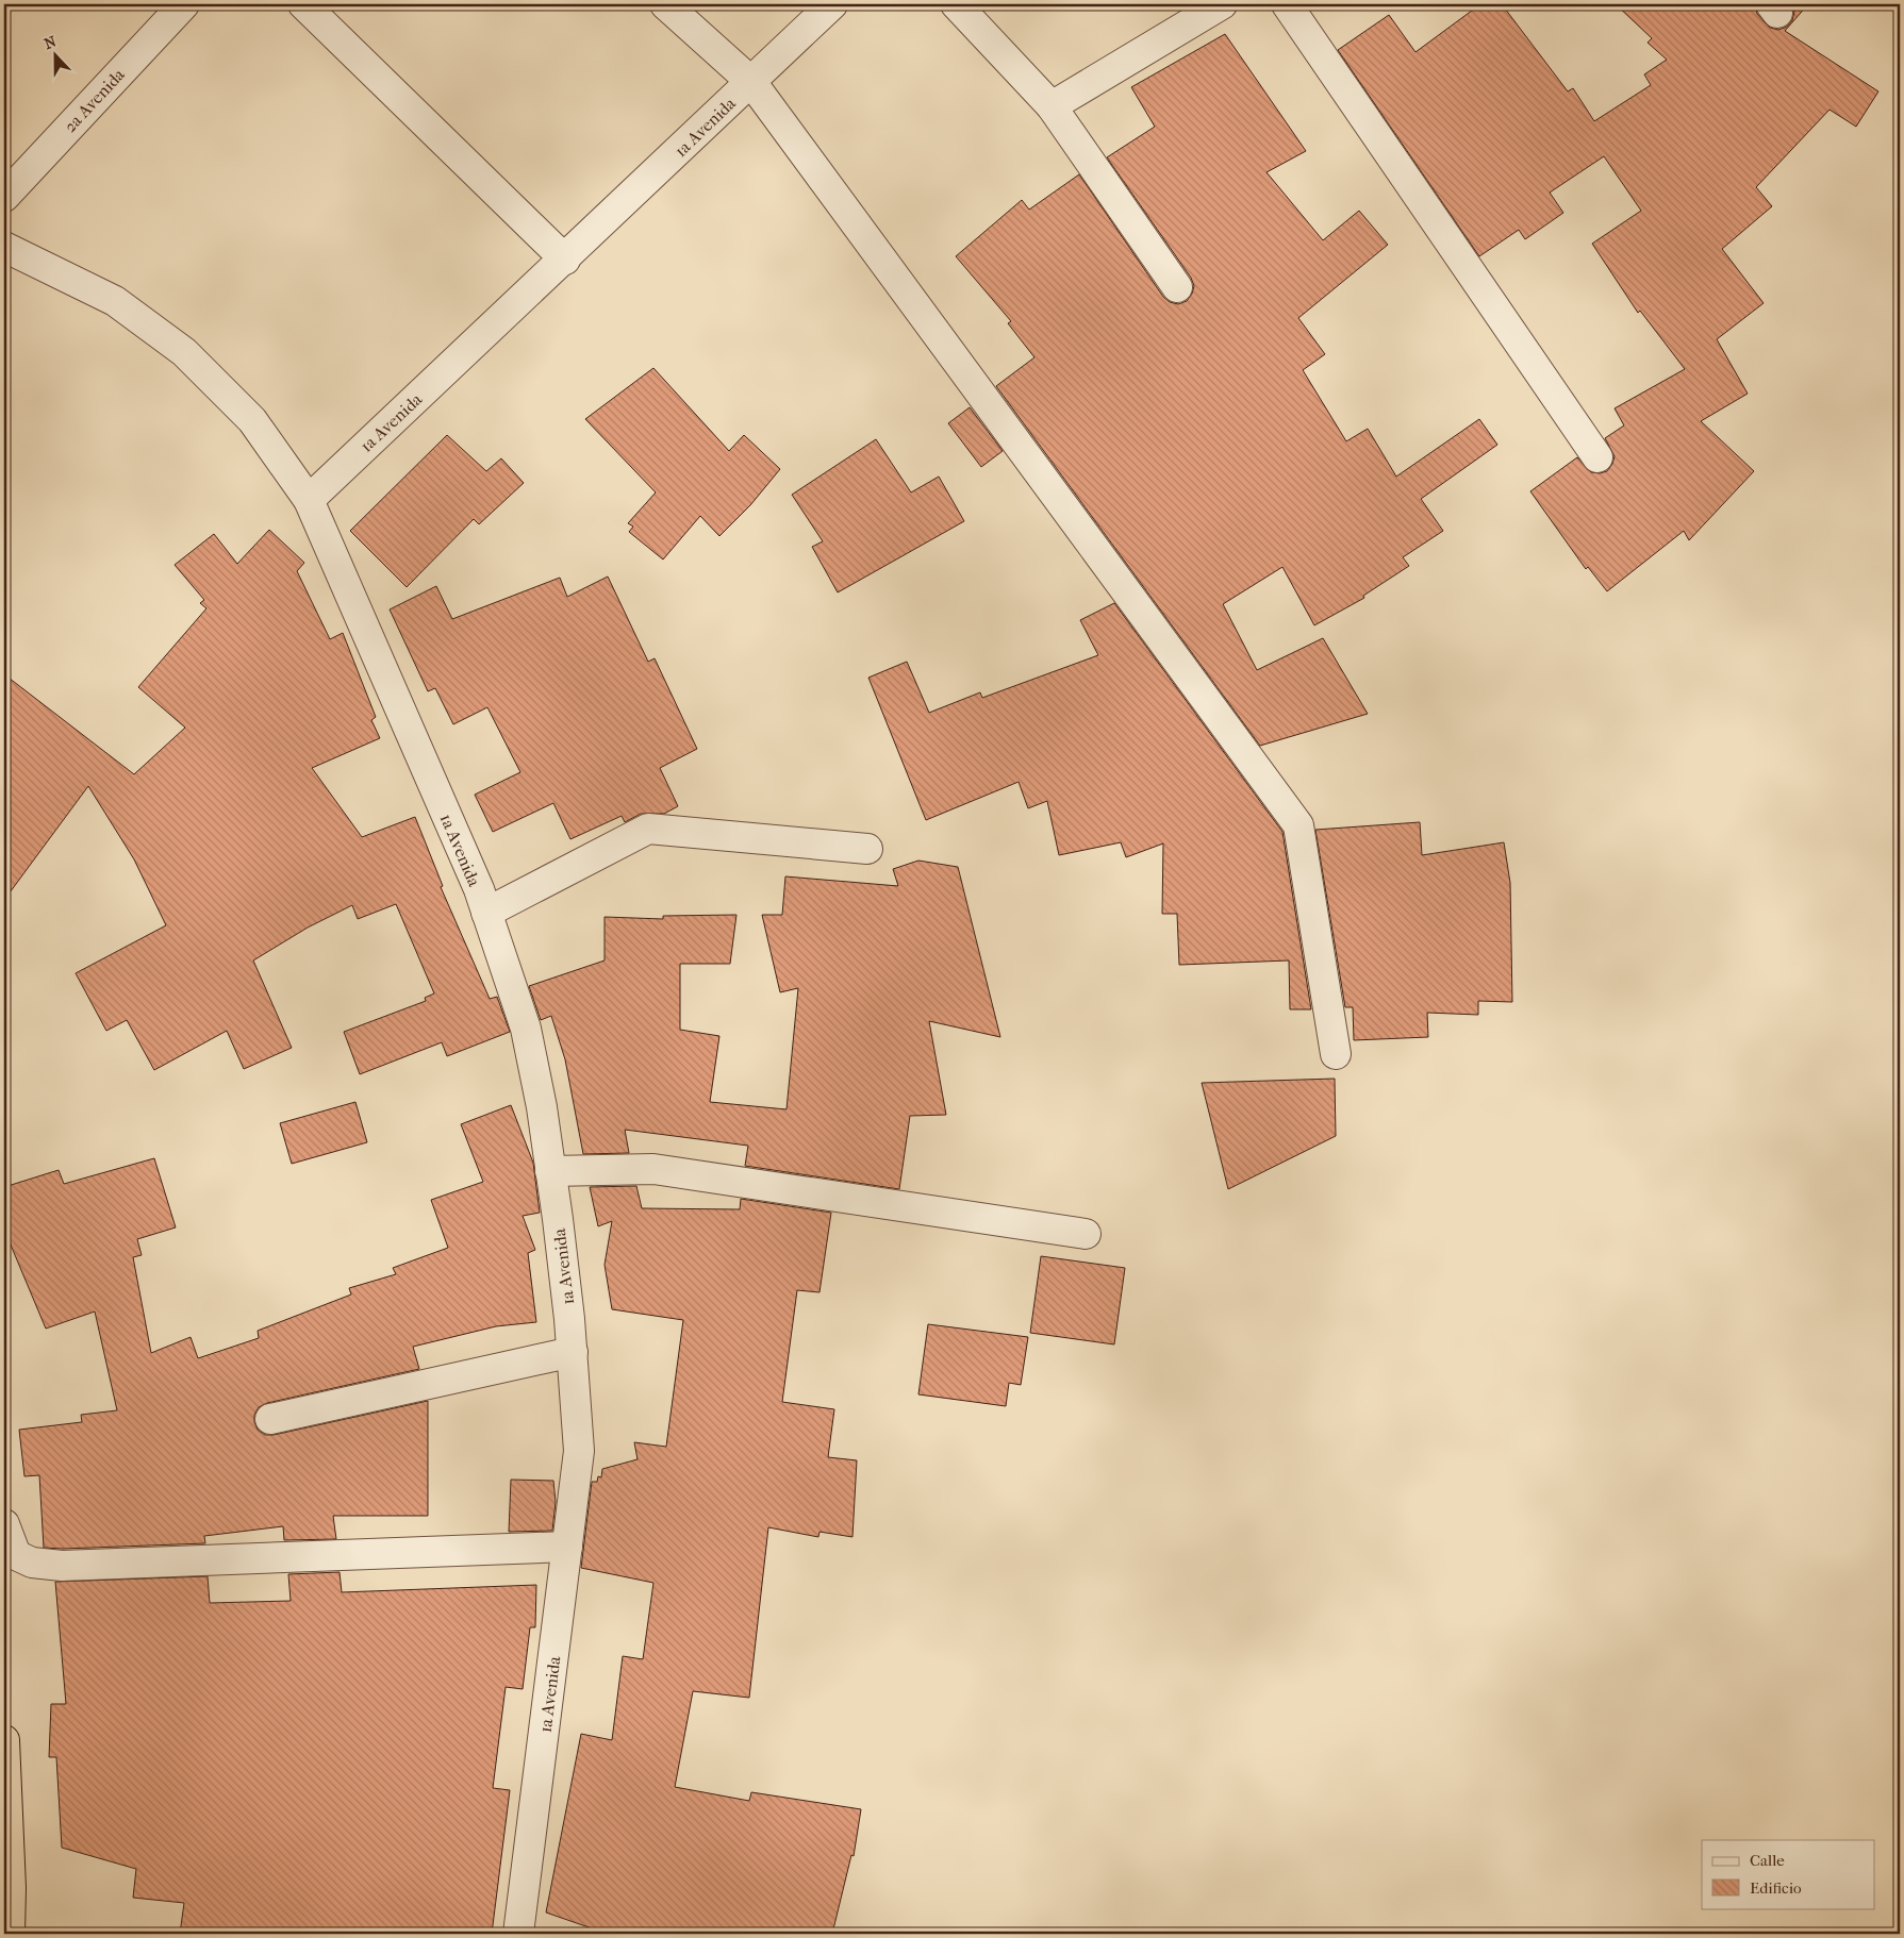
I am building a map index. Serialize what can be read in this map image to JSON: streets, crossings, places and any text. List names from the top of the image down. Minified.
{"streets":{"street":["2a Avenida","1a Avenida"]},"legend":["Calle","Edificio"],"north":"top"}
